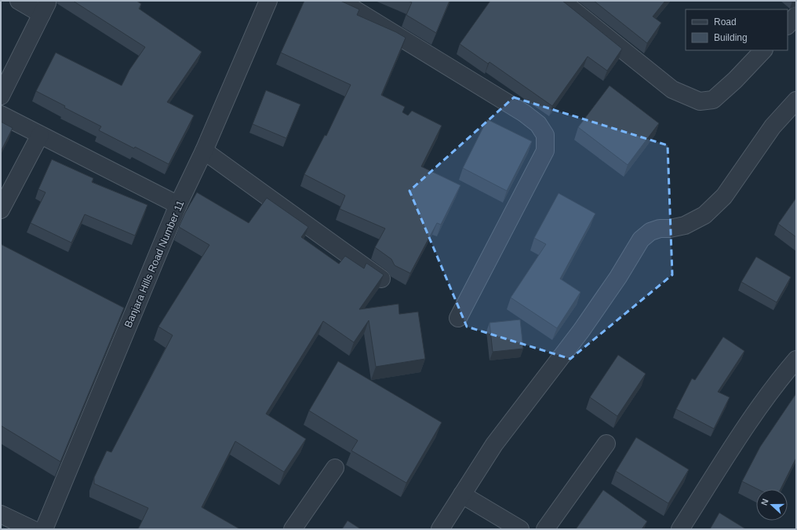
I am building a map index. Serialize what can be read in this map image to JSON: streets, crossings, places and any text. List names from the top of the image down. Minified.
{"streets":{"street":["Banjara Hills Road Number 11"]},"legend":["Road","Building"],"north":"left"}
